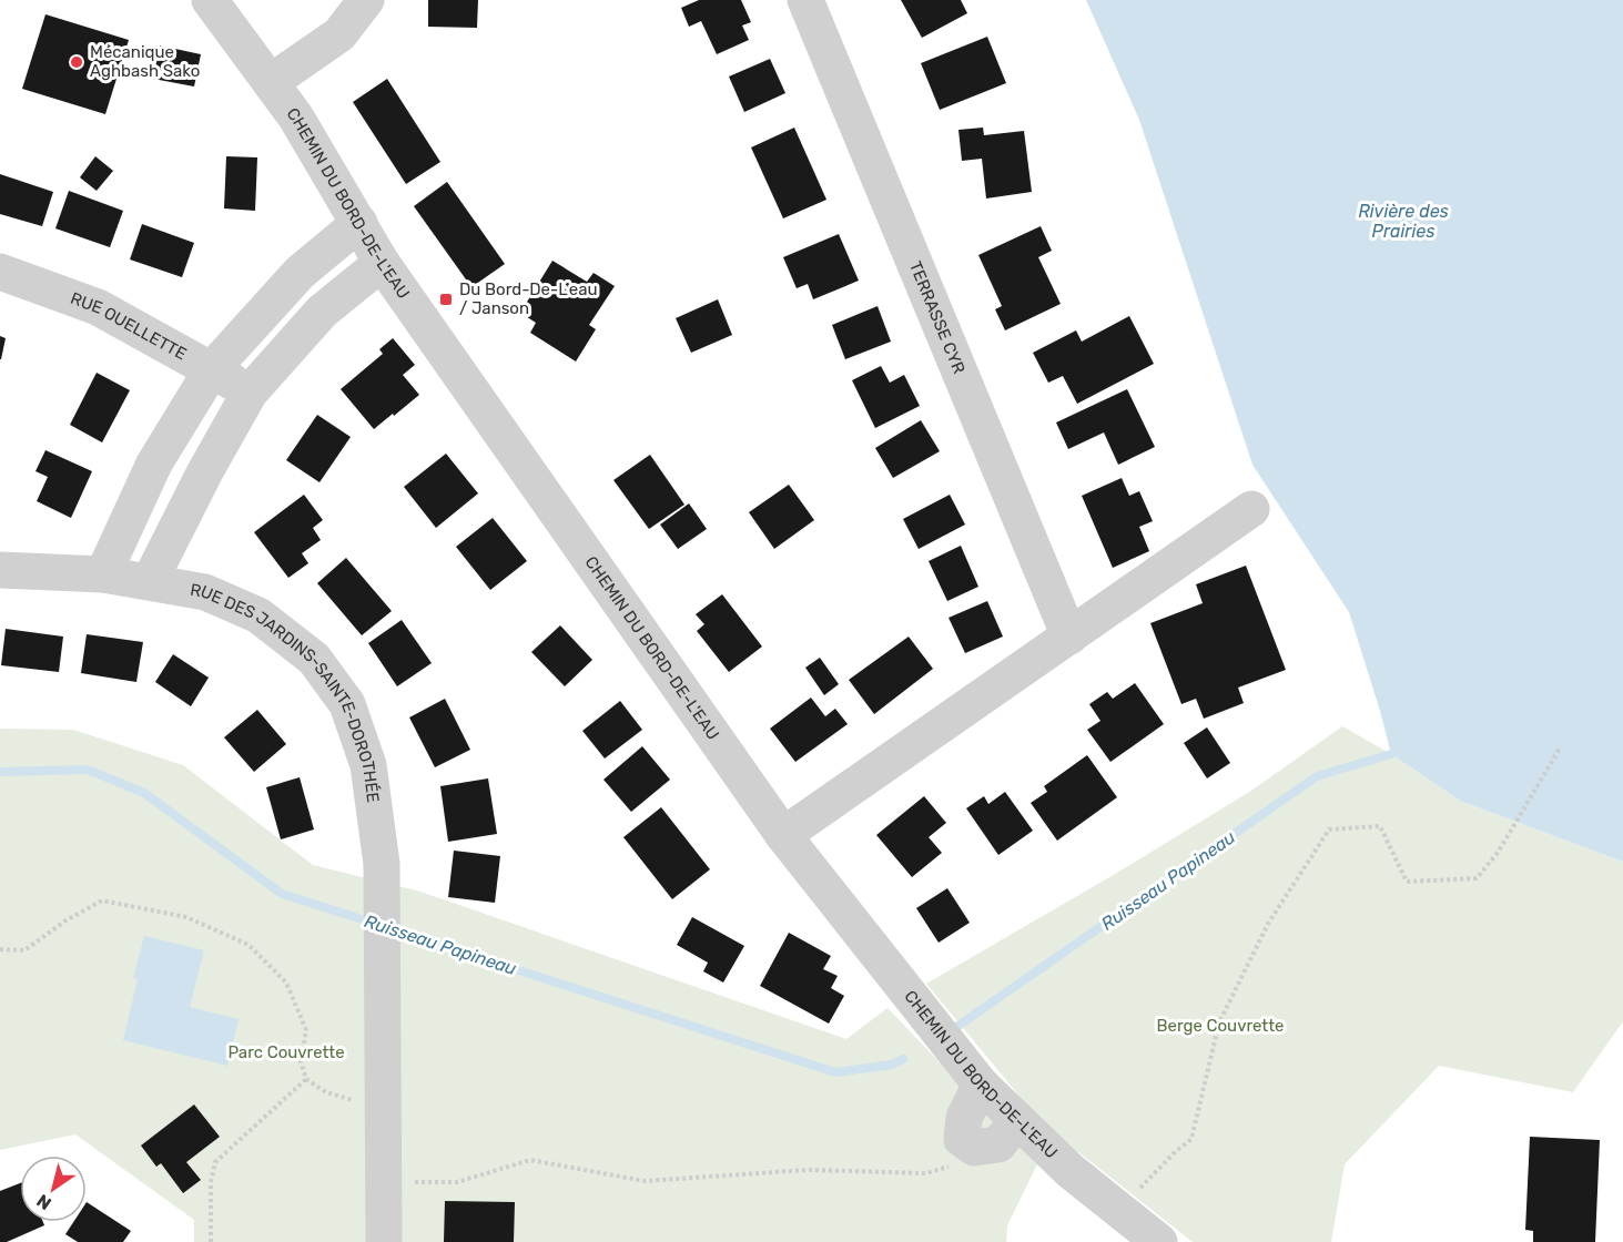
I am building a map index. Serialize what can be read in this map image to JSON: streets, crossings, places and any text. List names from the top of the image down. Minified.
{"streets":{"street":["CHEMIN DU BORD-DE-L'EAU","TERRASSE CYR","RUE OUELLETTE","RUE DES JARDINS-SAINTE-DOROTHÉE"]},"crossings":[["CHEMIN DU BORD-DE-L'EAU","RUE DES JARDINS-SAINTE-DOROTHÉE"],["RUE OUELLETTE","RUE DES JARDINS-SAINTE-DOROTHÉE"]],"water":["Rivière des Prairies","Ruisseau Papineau"],"parks":["Berge Couvrette","Parc Couvrette"],"places":{"other":["Mécanique Aghbash Sako"],"transit":["Du Bord-De-L'eau / Janson"]},"north":"bottom left"}
